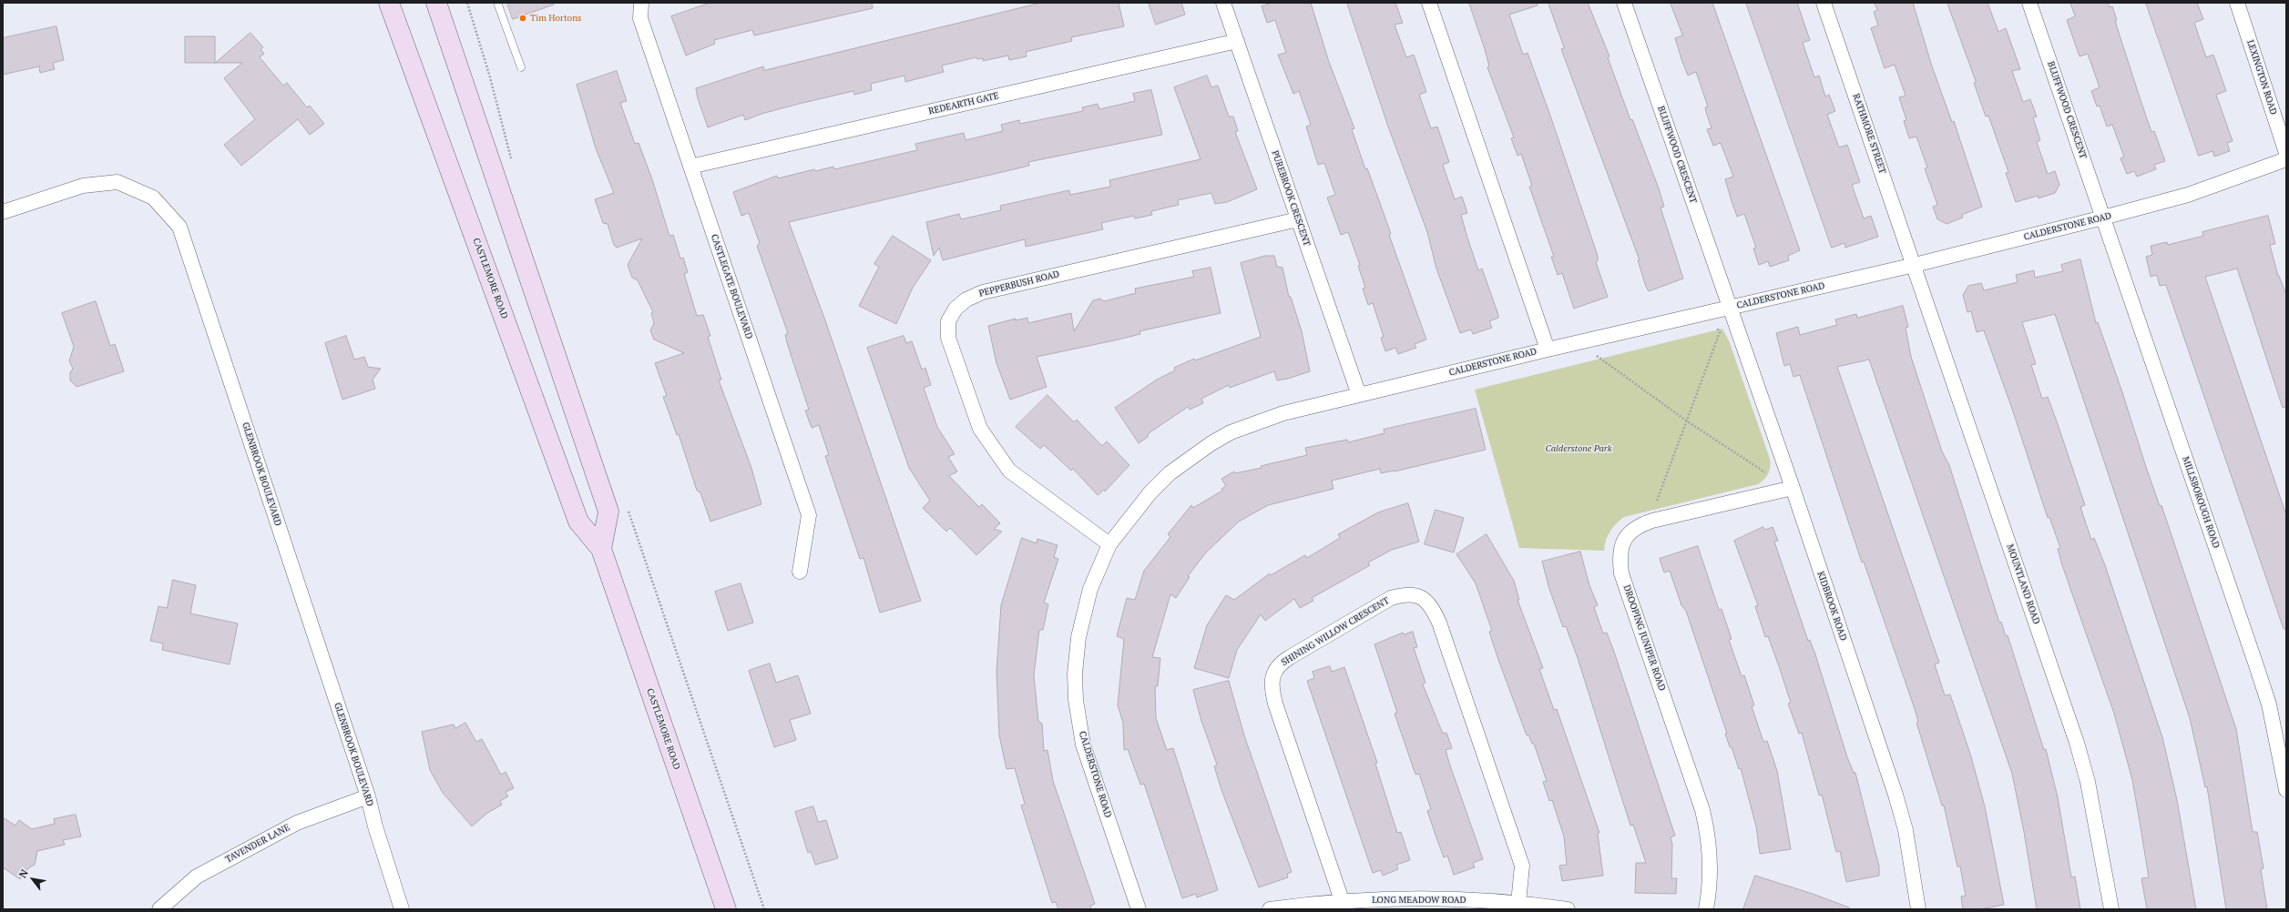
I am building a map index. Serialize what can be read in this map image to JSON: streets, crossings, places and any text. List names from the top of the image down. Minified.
{"streets":{"main road":["CASTLEMORE ROAD"],"street":["LEXINGTON ROAD","REDEARTH GATE","BLUFFWOOD CRESCENT","RATHMORE STREET","PUREBROOK CRESCENT","CALDERSTONE ROAD","PEPPERBUSH ROAD","CASTLEGATE BOULEVARD","GLENBROOK BOULEVARD","MILLSBOROUGH ROAD","MOUNTLAND ROAD","KIDBROOK ROAD","SHINING WILLOW CRESCENT","DROOPING JUNIPER ROAD","TAVENDER LANE","LONG MEADOW ROAD"]},"crossings":[["REDEARTH GATE","PUREBROOK CRESCENT"],["REDEARTH GATE","CASTLEGATE BOULEVARD"],["BLUFFWOOD CRESCENT","CALDERSTONE ROAD"],["BLUFFWOOD CRESCENT","MILLSBOROUGH ROAD"],["BLUFFWOOD CRESCENT","KIDBROOK ROAD"],["RATHMORE STREET","CALDERSTONE ROAD"],["RATHMORE STREET","MOUNTLAND ROAD"],["PUREBROOK CRESCENT","CALDERSTONE ROAD"],["PUREBROOK CRESCENT","PEPPERBUSH ROAD"],["CALDERSTONE ROAD","PEPPERBUSH ROAD"],["CALDERSTONE ROAD","MILLSBOROUGH ROAD"],["CALDERSTONE ROAD","MOUNTLAND ROAD"],["CALDERSTONE ROAD","KIDBROOK ROAD"],["GLENBROOK BOULEVARD","TAVENDER LANE"],["KIDBROOK ROAD","DROOPING JUNIPER ROAD"],["SHINING WILLOW CRESCENT","LONG MEADOW ROAD"]],"parks":["Calderstone Park"],"places":["Tim Hortons"],"north":"top left"}
